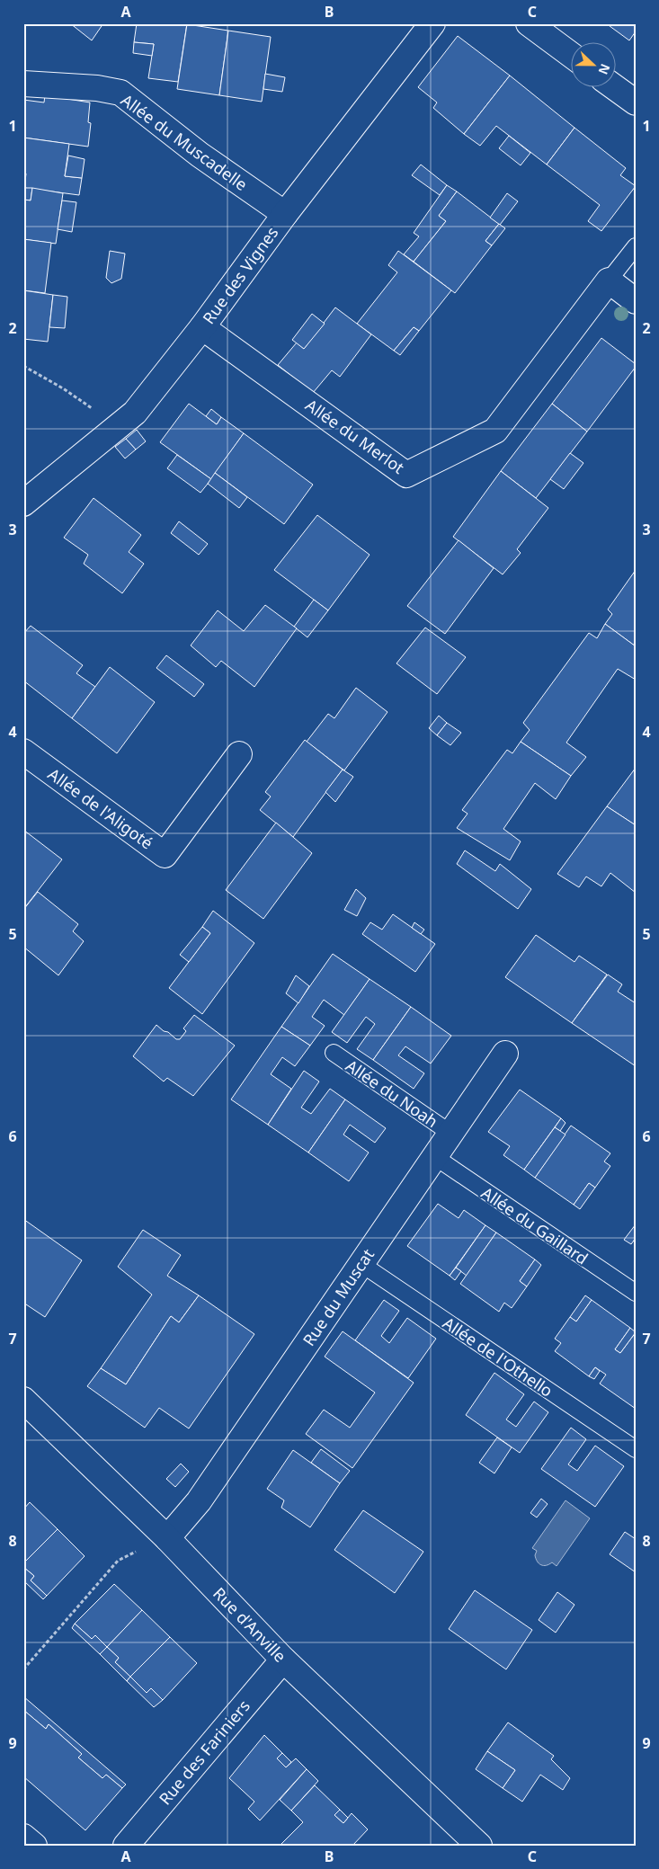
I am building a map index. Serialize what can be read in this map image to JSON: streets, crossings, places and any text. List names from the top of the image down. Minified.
{"streets":{"street":["Allée du Muscadelle","Rue des Vignes","Allée du Merlot","Allée de l'Aligoté","Rue du Muscat","Rue d'Anville","Rue des Fariniers"],"lane":["Allée du Noah","Allée du Gaillard","Allée de l'Othello"]},"crossings":[["Allée du Muscadelle","Rue des Vignes"],["Rue des Vignes","Allée du Merlot"],["Allée du Noah","Rue du Muscat"],["Allée du Gaillard","Rue du Muscat"],["Rue du Muscat","Allée de l'Othello"],["Rue du Muscat","Rue d'Anville"],["Rue d'Anville","Rue des Fariniers"]],"north":"right","grid":{"columns":["A","B","C"],"rows":["1","2","3","4","5","6","7","8","9"]}}
